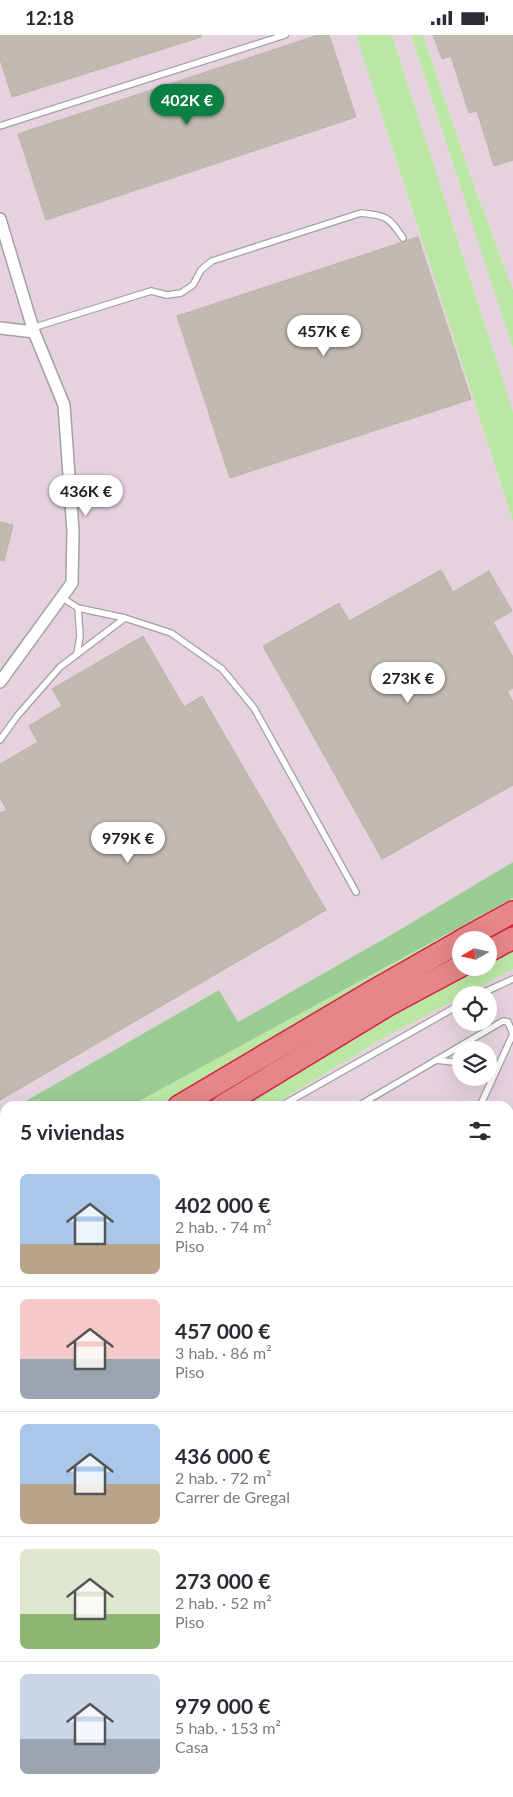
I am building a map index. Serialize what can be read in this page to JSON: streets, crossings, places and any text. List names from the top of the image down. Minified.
{"north":"left","page":{"status":"12:18","price":["402K €","457K €","436K €","273K €","979K €"],"heading":"5 viviendas","list":[{"name":"402 000 €","note":"2 hab. · 74 m² · Piso"},{"name":"457 000 €","note":"3 hab. · 86 m² · Piso"},{"name":"436 000 €","note":"2 hab. · 72 m² · Carrer de Gregal"},{"name":"273 000 €","note":"2 hab. · 52 m² · Piso"},{"name":"979 000 €","note":"5 hab. · 153 m² · Casa"}]}}
